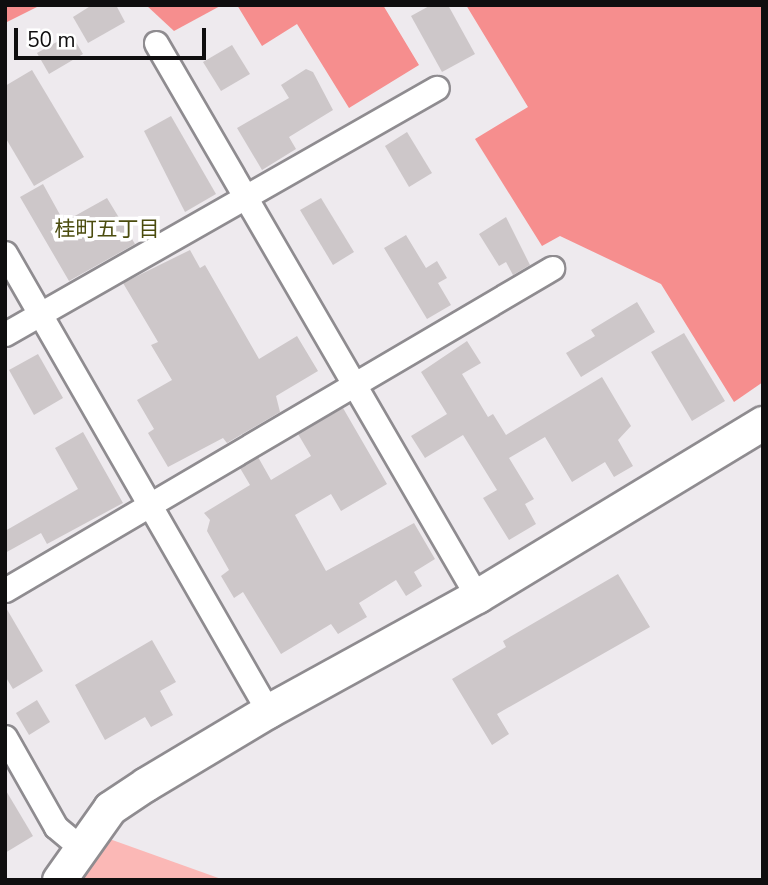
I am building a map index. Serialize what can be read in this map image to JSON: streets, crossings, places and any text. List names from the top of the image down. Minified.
{"districts":["桂町五丁目"],"scale_bar":"50 m"}
